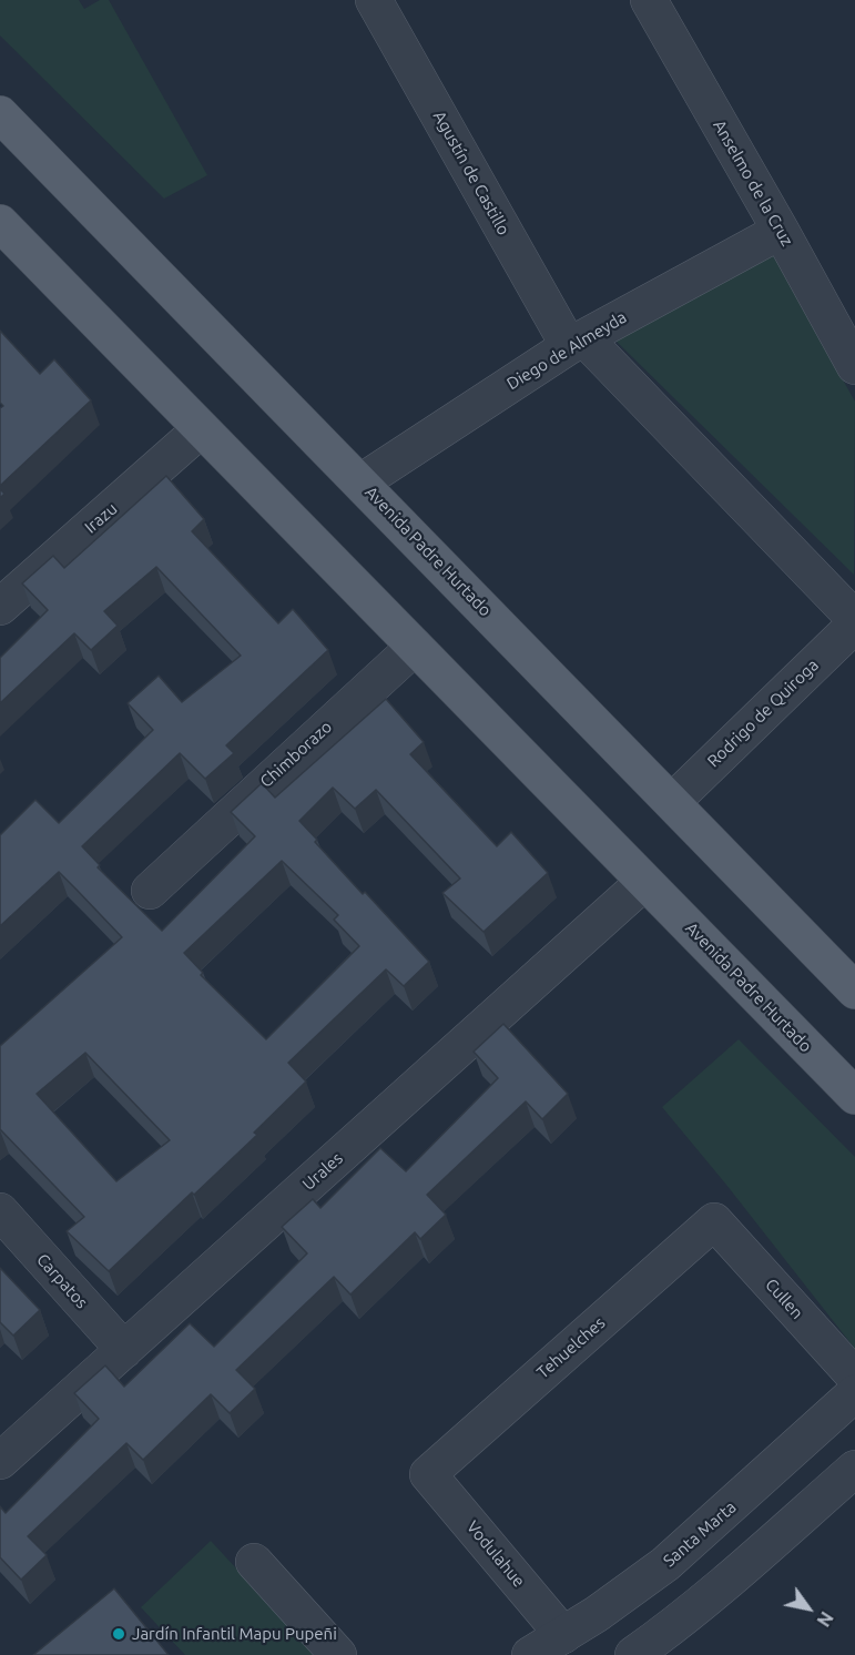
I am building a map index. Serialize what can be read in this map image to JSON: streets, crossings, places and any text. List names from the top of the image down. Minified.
{"streets":{"main road":["Avenida Padre Hurtado"],"street":["Agustín de Castillo","Anselmo de la Cruz","Diego de Almeyda","Irazu","Rodrigo de Quiroga","Chimborazo","Urales","Carpatos","Cullen","Tehuelches","Santa Marta","Vodulahue"]},"crossings":[["Agustín de Castillo","Diego de Almeyda"],["Anselmo de la Cruz","Diego de Almeyda"],["Diego de Almeyda","Avenida Padre Hurtado"],["Irazu","Avenida Padre Hurtado"],["Avenida Padre Hurtado","Rodrigo de Quiroga"],["Avenida Padre Hurtado","Chimborazo"],["Avenida Padre Hurtado","Urales"],["Urales","Carpatos"],["Cullen","Tehuelches"],["Tehuelches","Vodulahue"],["Santa Marta","Vodulahue"]],"places":["Jardín Infantil Mapu Pupeñi"],"north":"bottom right"}
